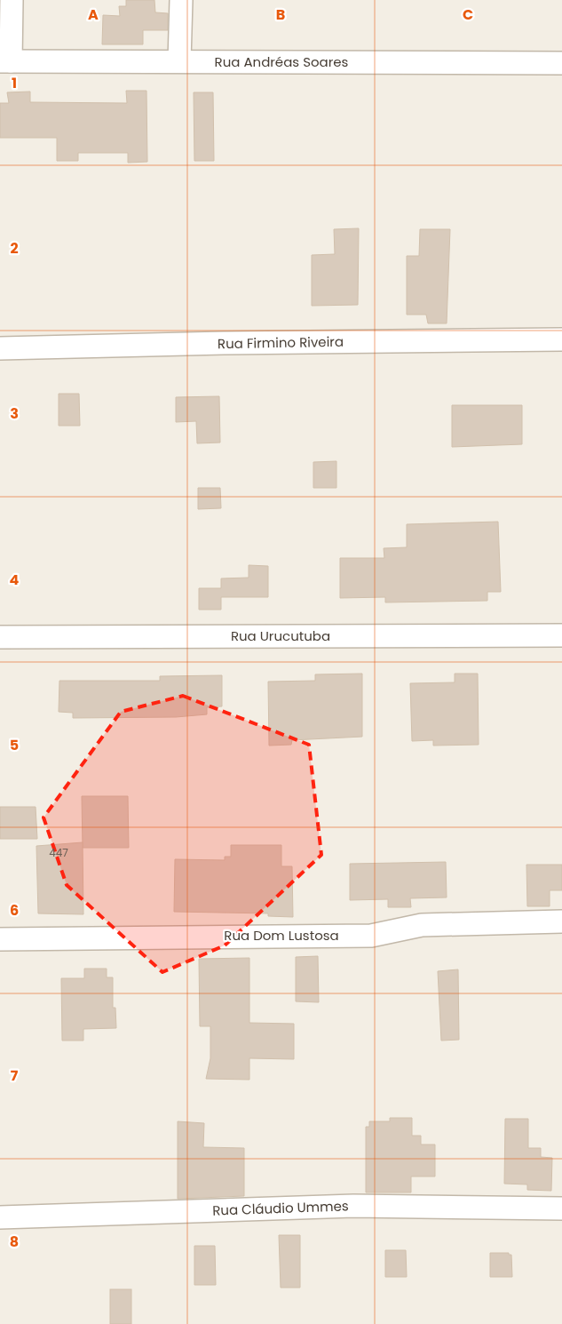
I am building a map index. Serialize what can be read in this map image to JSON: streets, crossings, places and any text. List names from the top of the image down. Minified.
{"streets":{"street":["Rua Andréas Soares","Rua Firmino Riveira","Rua Urucutuba","Rua Dom Lustosa","Rua Cláudio Ummes"]},"house_numbers":["447"],"grid":{"columns":["A","B","C"],"rows":["1","2","3","4","5","6","7","8"]}}
